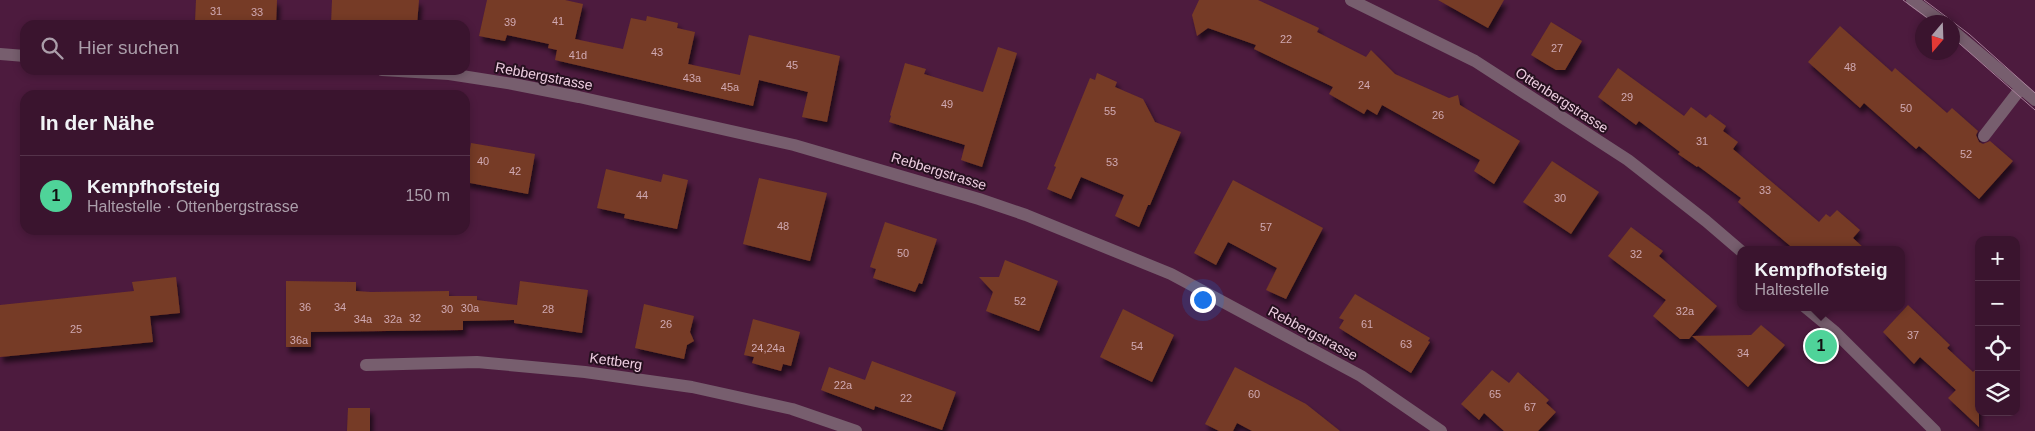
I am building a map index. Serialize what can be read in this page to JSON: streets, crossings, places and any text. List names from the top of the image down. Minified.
{"streets":{"street":["Rebbergstrasse","Ottenbergstrasse","Kettberg"]},"house_numbers":["31","33","41","39","22","27","43","41d","45","48","43a","24","45a","29","49","50","55","26","31","52","40","53","42","33","44","30","48","57","50","32","52","36","34","30a","30","28","32a","32","34a","32a","26","61","25","37","36a","63","54","24,24a","34","22a","60","65","22","67"],"north":"bottom","page":{"search":"Hier suchen","heading":"In der Nähe","list":[{"mark":"1","name":"Kempfhofsteig","note":"Haltestelle · Ottenbergstrasse","value":"150 m"}],"map_buttons":["+","−"],"popup":["Kempfhofsteig","Haltestelle"],"pins":"1"}}
